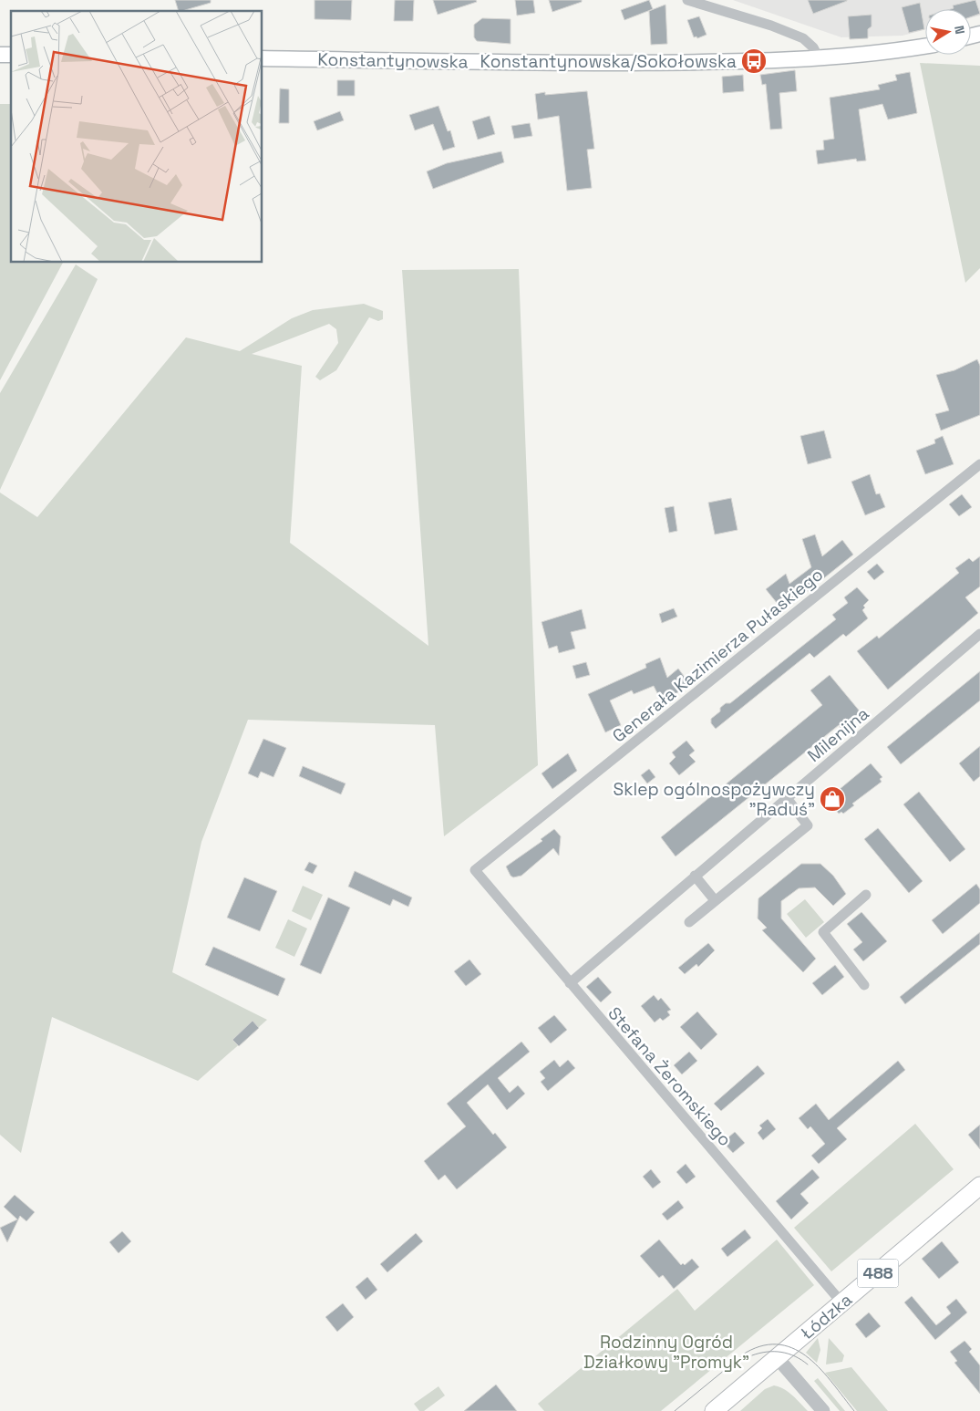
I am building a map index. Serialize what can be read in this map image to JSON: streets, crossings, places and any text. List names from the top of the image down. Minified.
{"streets":{"main road":["Konstantynowska","488","Łódzka"],"street":["Generała Kazimierza Pułaskiego","Milenijna","Stefana Żeromskiego"]},"crossings":[["Generała Kazimierza Pułaskiego","Stefana Żeromskiego"],["Milenijna","Stefana Żeromskiego"],["Stefana Żeromskiego","Łódzka"]],"parks":["Rodzinny Ogród Działkowy \"Promyk\""],"places":{"bus stop":["Konstantynowska/Sokołowska"],"shop":["Sklep ogólnospożywczy \"Raduś\""]},"north":"right"}
